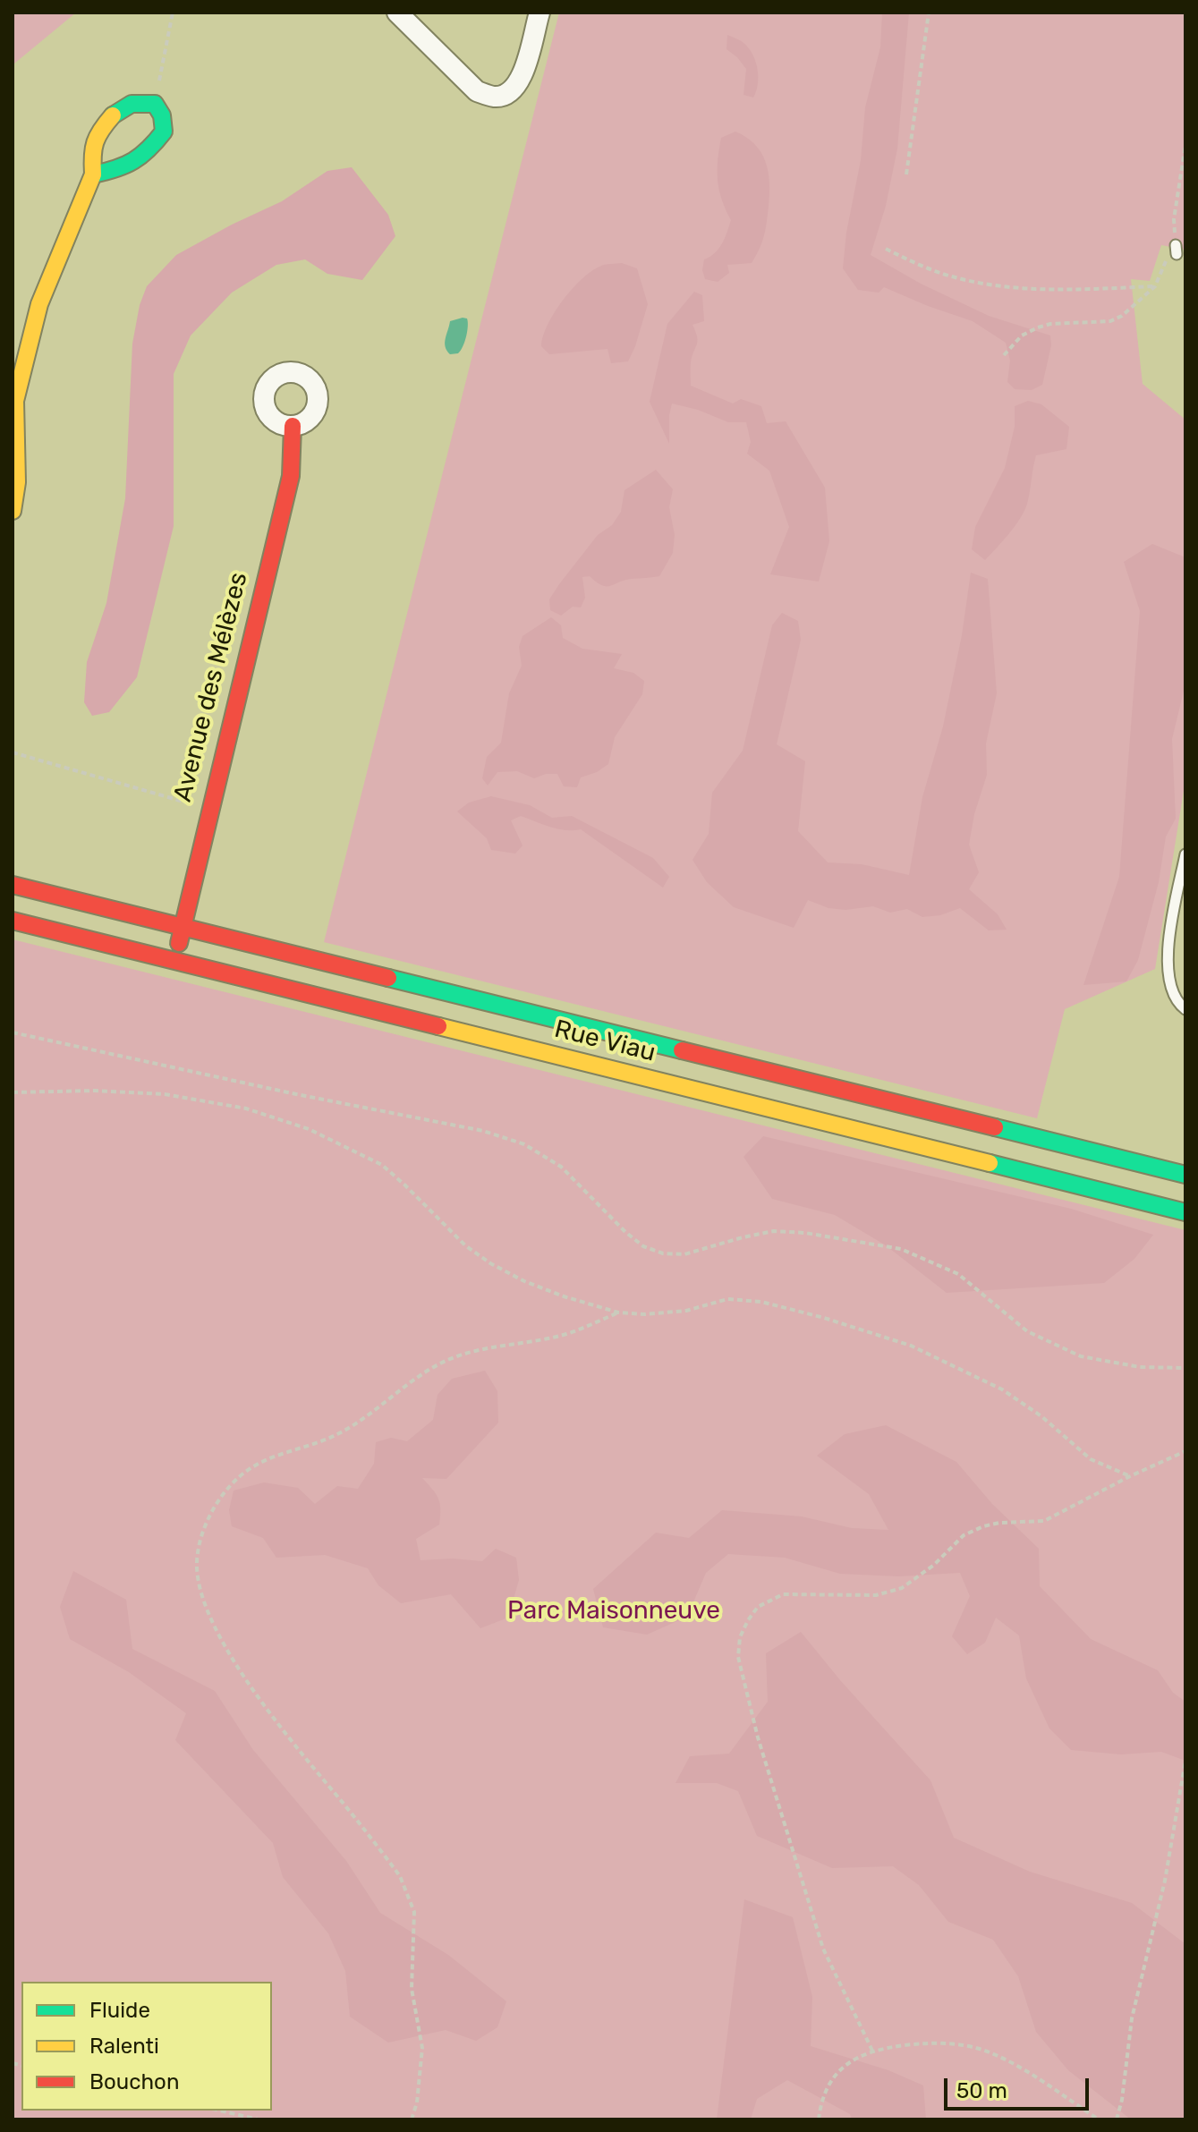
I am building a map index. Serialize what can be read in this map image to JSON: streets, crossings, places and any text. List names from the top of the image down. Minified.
{"streets":{"main road":["Avenue des Mélèzes","Rue Viau"]},"crossings":[["Avenue des Mélèzes","Rue Viau"]],"parks":["Parc Maisonneuve"],"legend":["Fluide","Ralenti","Bouchon"],"scale_bar":"50 m"}
